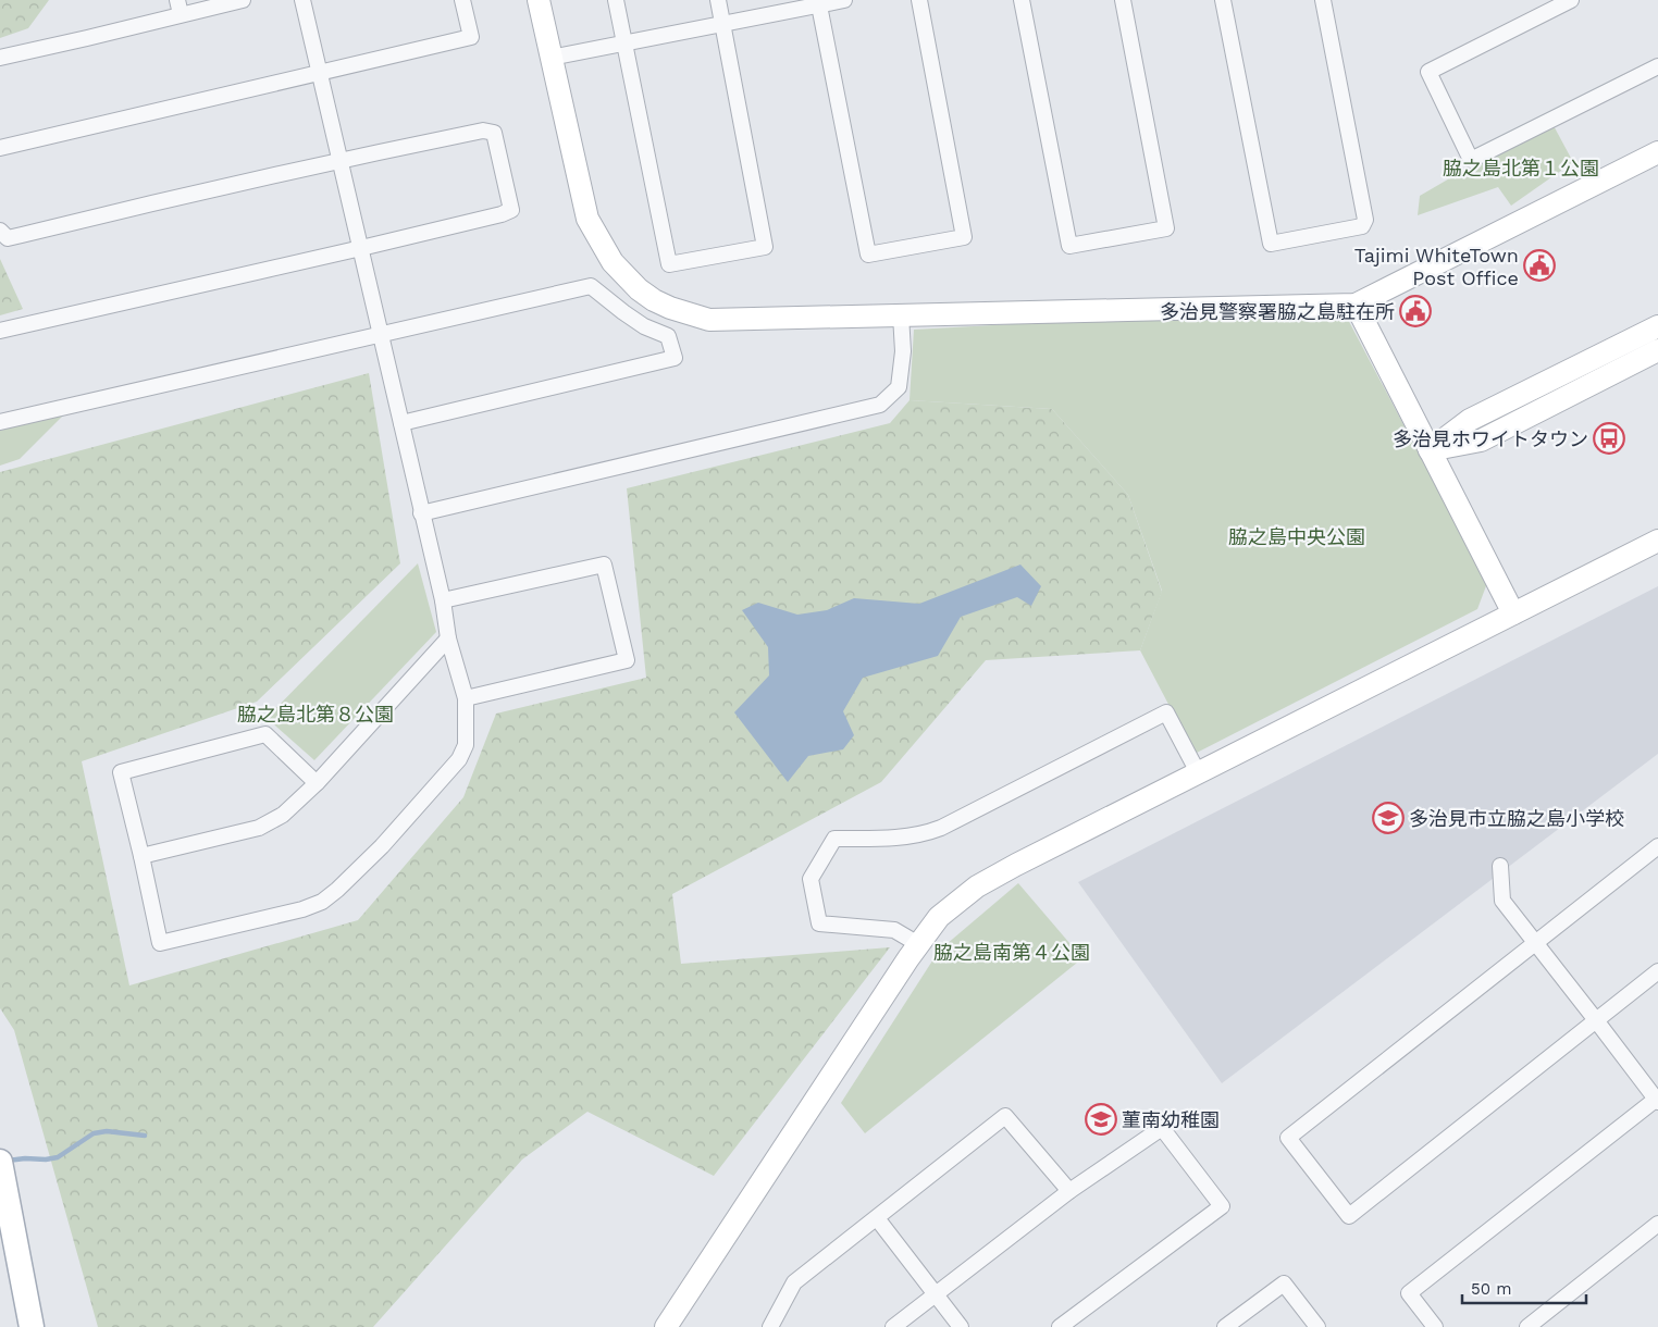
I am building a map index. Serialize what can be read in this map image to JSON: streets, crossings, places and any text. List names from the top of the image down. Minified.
{"parks":["脇之島北第１公園","脇之島中央公園","脇之島北第８公園","脇之島南第４公園"],"places":{"public building":["Tajimi WhiteTown Post Office","多治見警察署脇之島駐在所"],"bus stop":["多治見ホワイトタウン"],"school or university":["多治見市立脇之島小学校","菫南幼稚園"]},"scale_bar":"50 m"}
